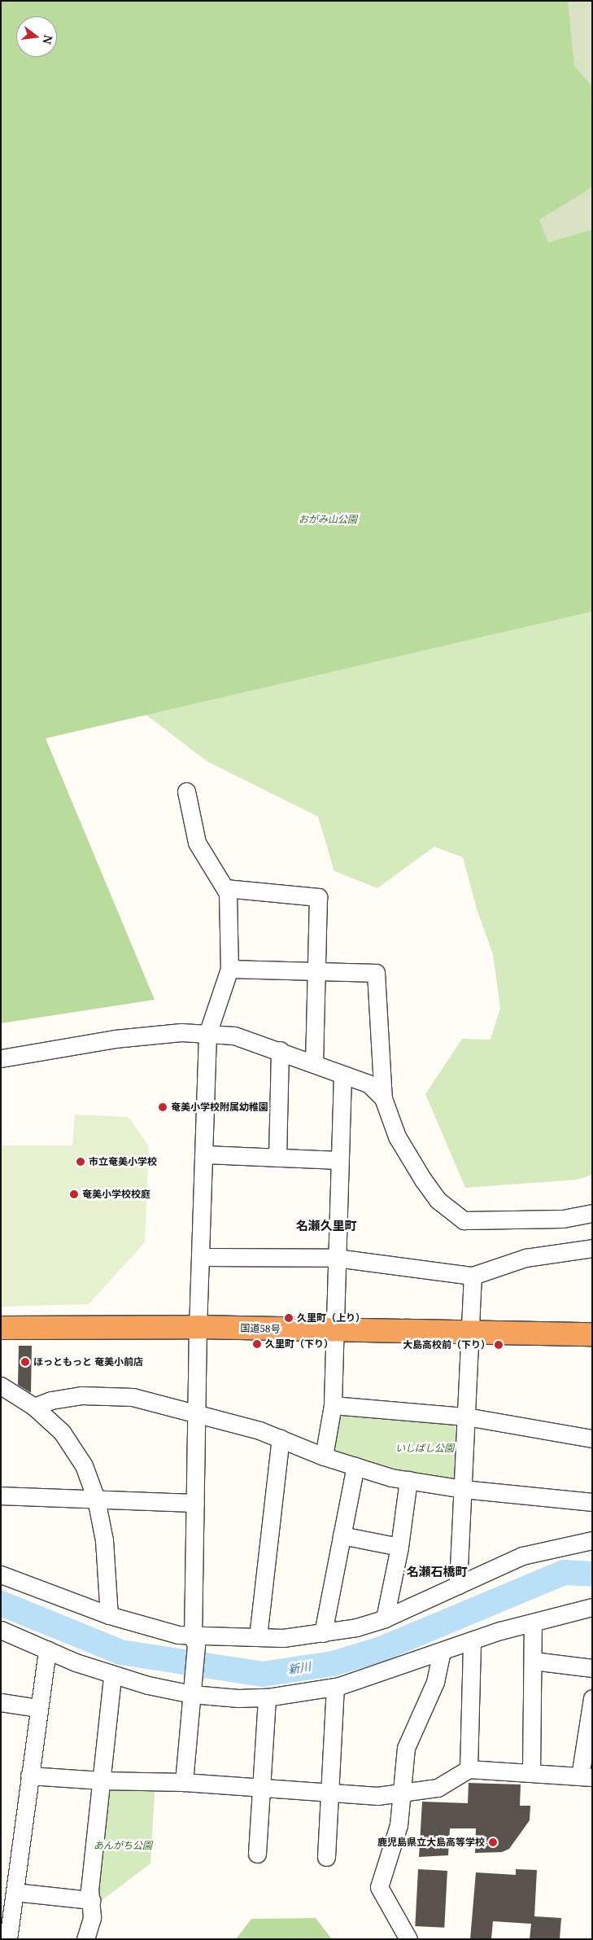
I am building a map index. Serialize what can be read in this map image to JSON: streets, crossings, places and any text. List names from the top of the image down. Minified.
{"streets":{"highway":["国道58号"]},"districts":["名瀬久里町","名瀬石橋町"],"water":["新川"],"parks":["おがみ山公園","いしばし公園","あんがち公園"],"places":["奄美小学校附属幼稚園","市立奄美小学校","奄美小学校校庭","久里町（上り）","久里町（下り）","大島高校前（下り）","ほっともっと 奄美小前店","鹿児島県立大島高等学校"],"north":"right"}
